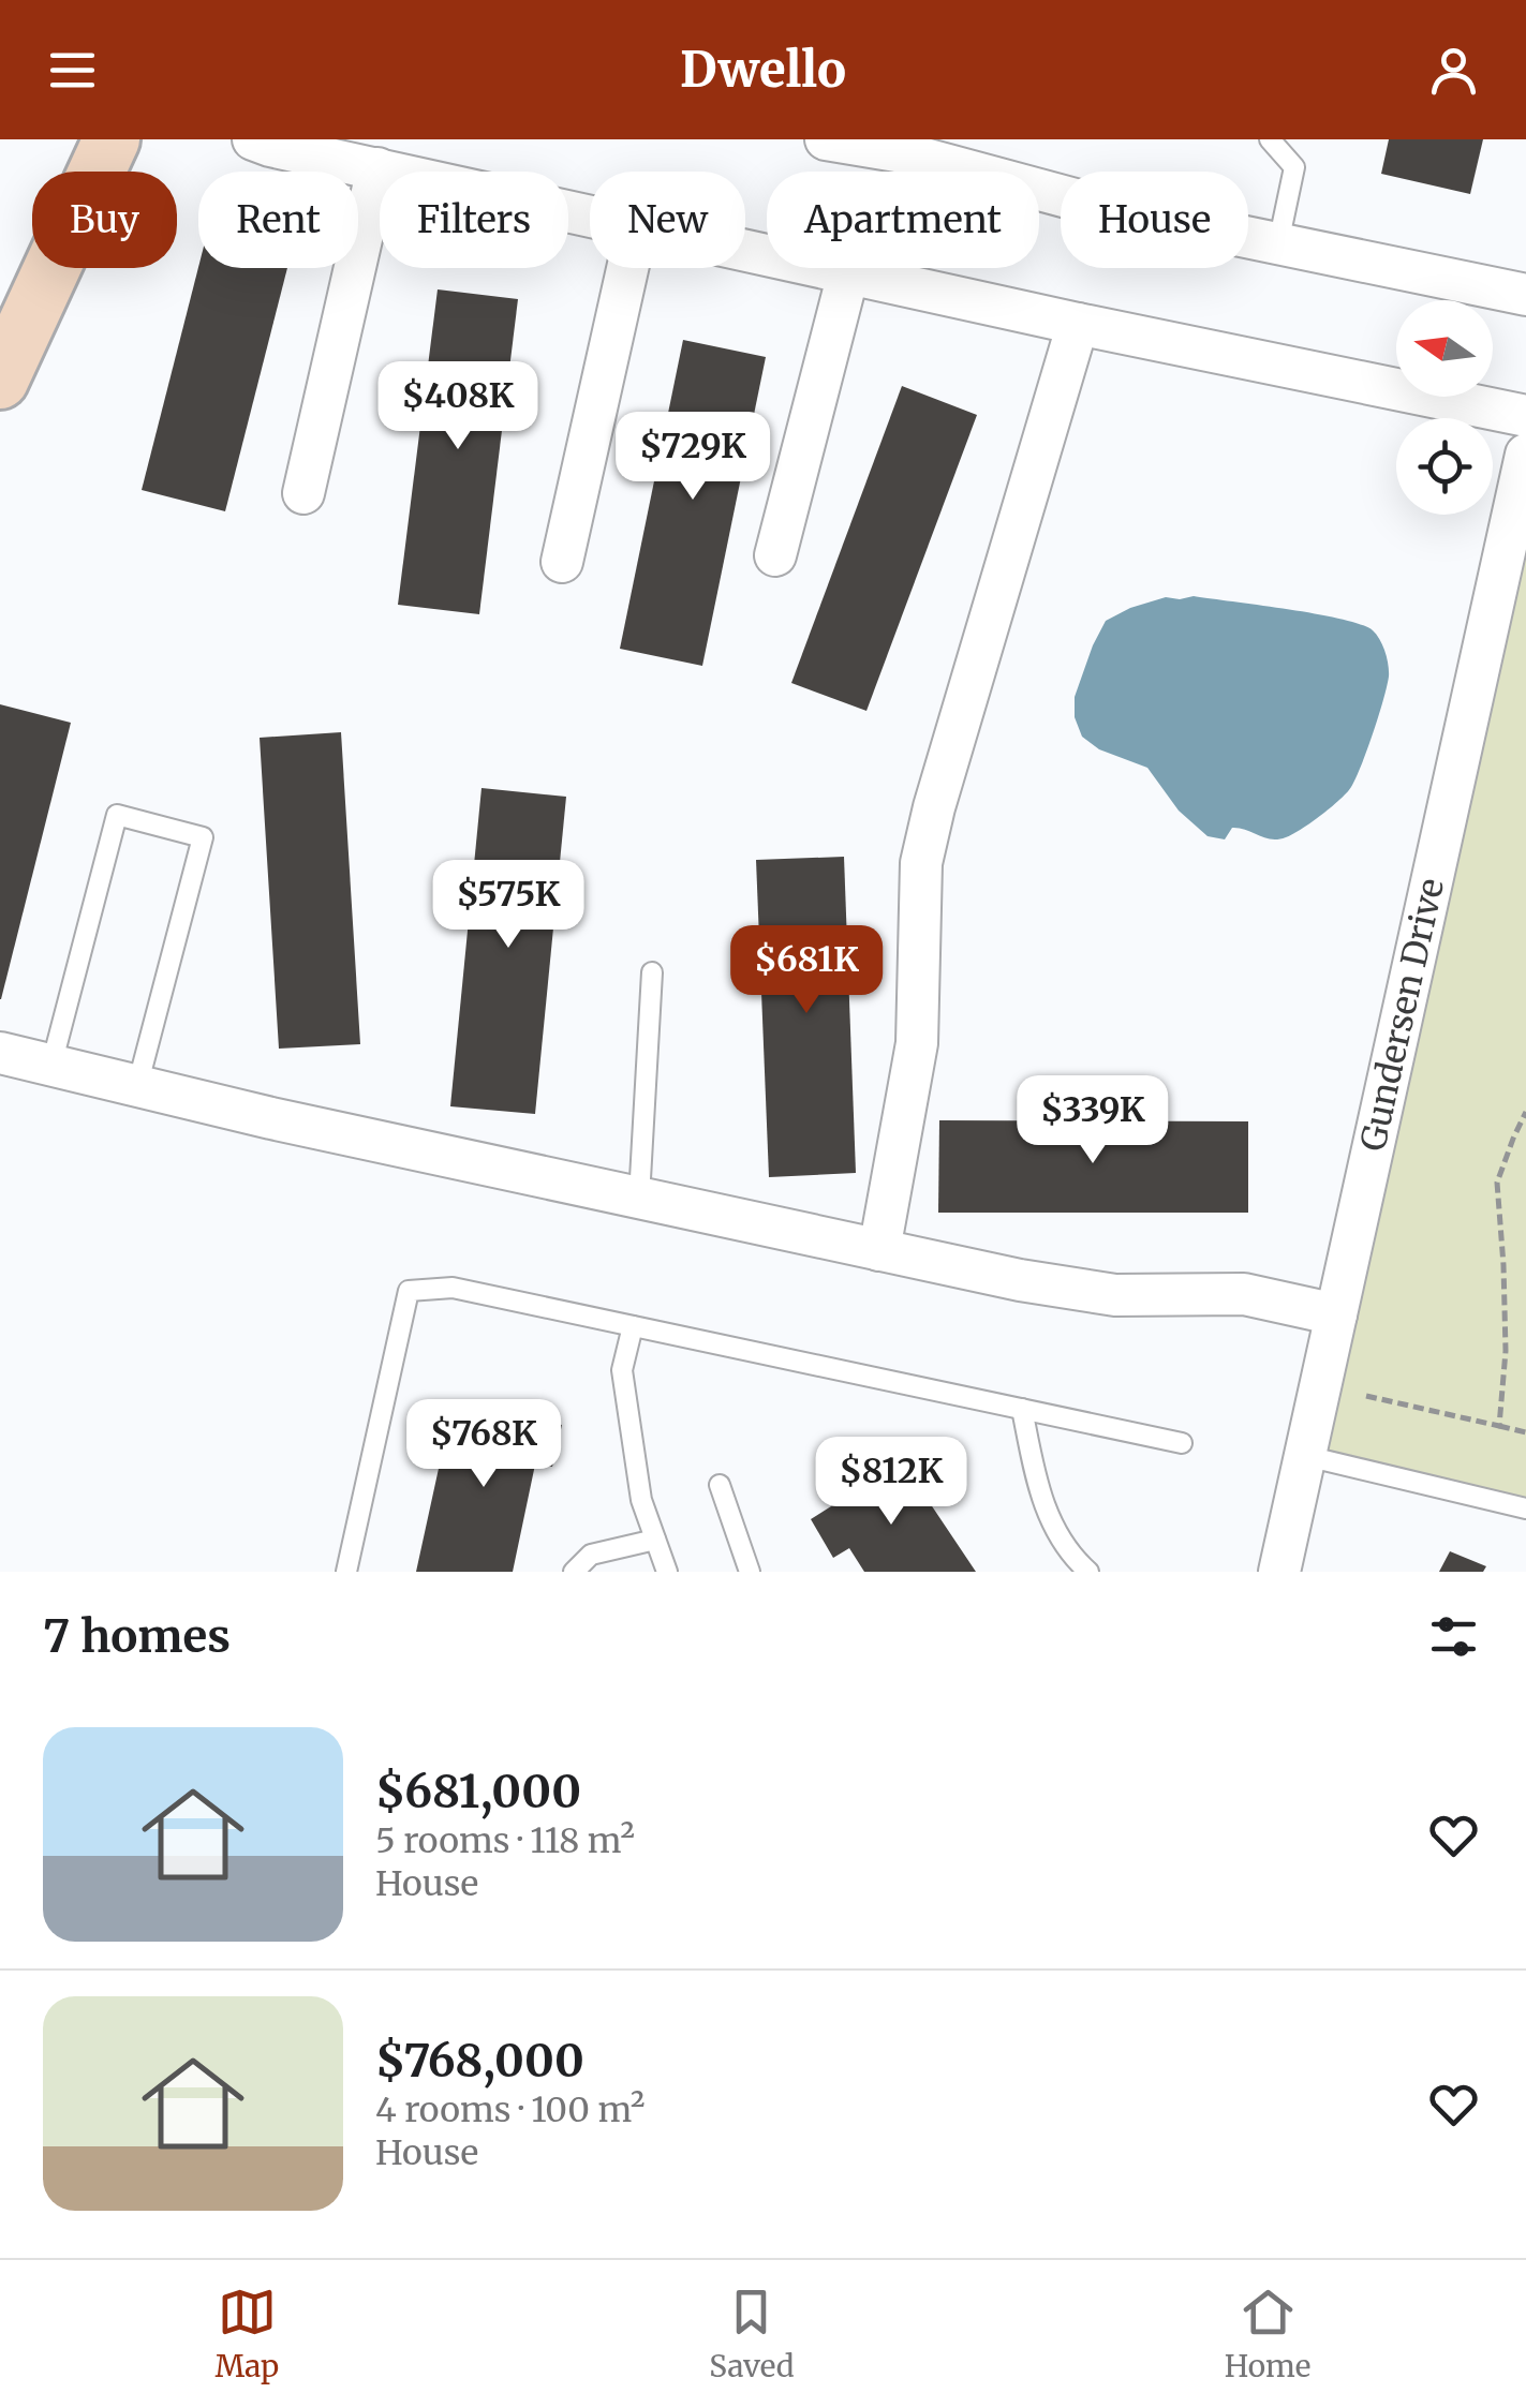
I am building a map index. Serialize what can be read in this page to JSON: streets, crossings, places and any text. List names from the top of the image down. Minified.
{"streets":{"street":["Gundersen Drive"]},"north":"left","page":{"header":"Dwello","chip":["Buy","Rent","Filters","New","Apartment","House"],"price":["$408K","$729K","$575K","$681K","$339K","$768K","$812K"],"heading":"7 homes","list":[{"name":"$681,000","note":"5 rooms · 118 m² · House"},{"name":"$768,000","note":"4 rooms · 100 m² · House"}],"tabs":["Map","Saved","Home"]}}
